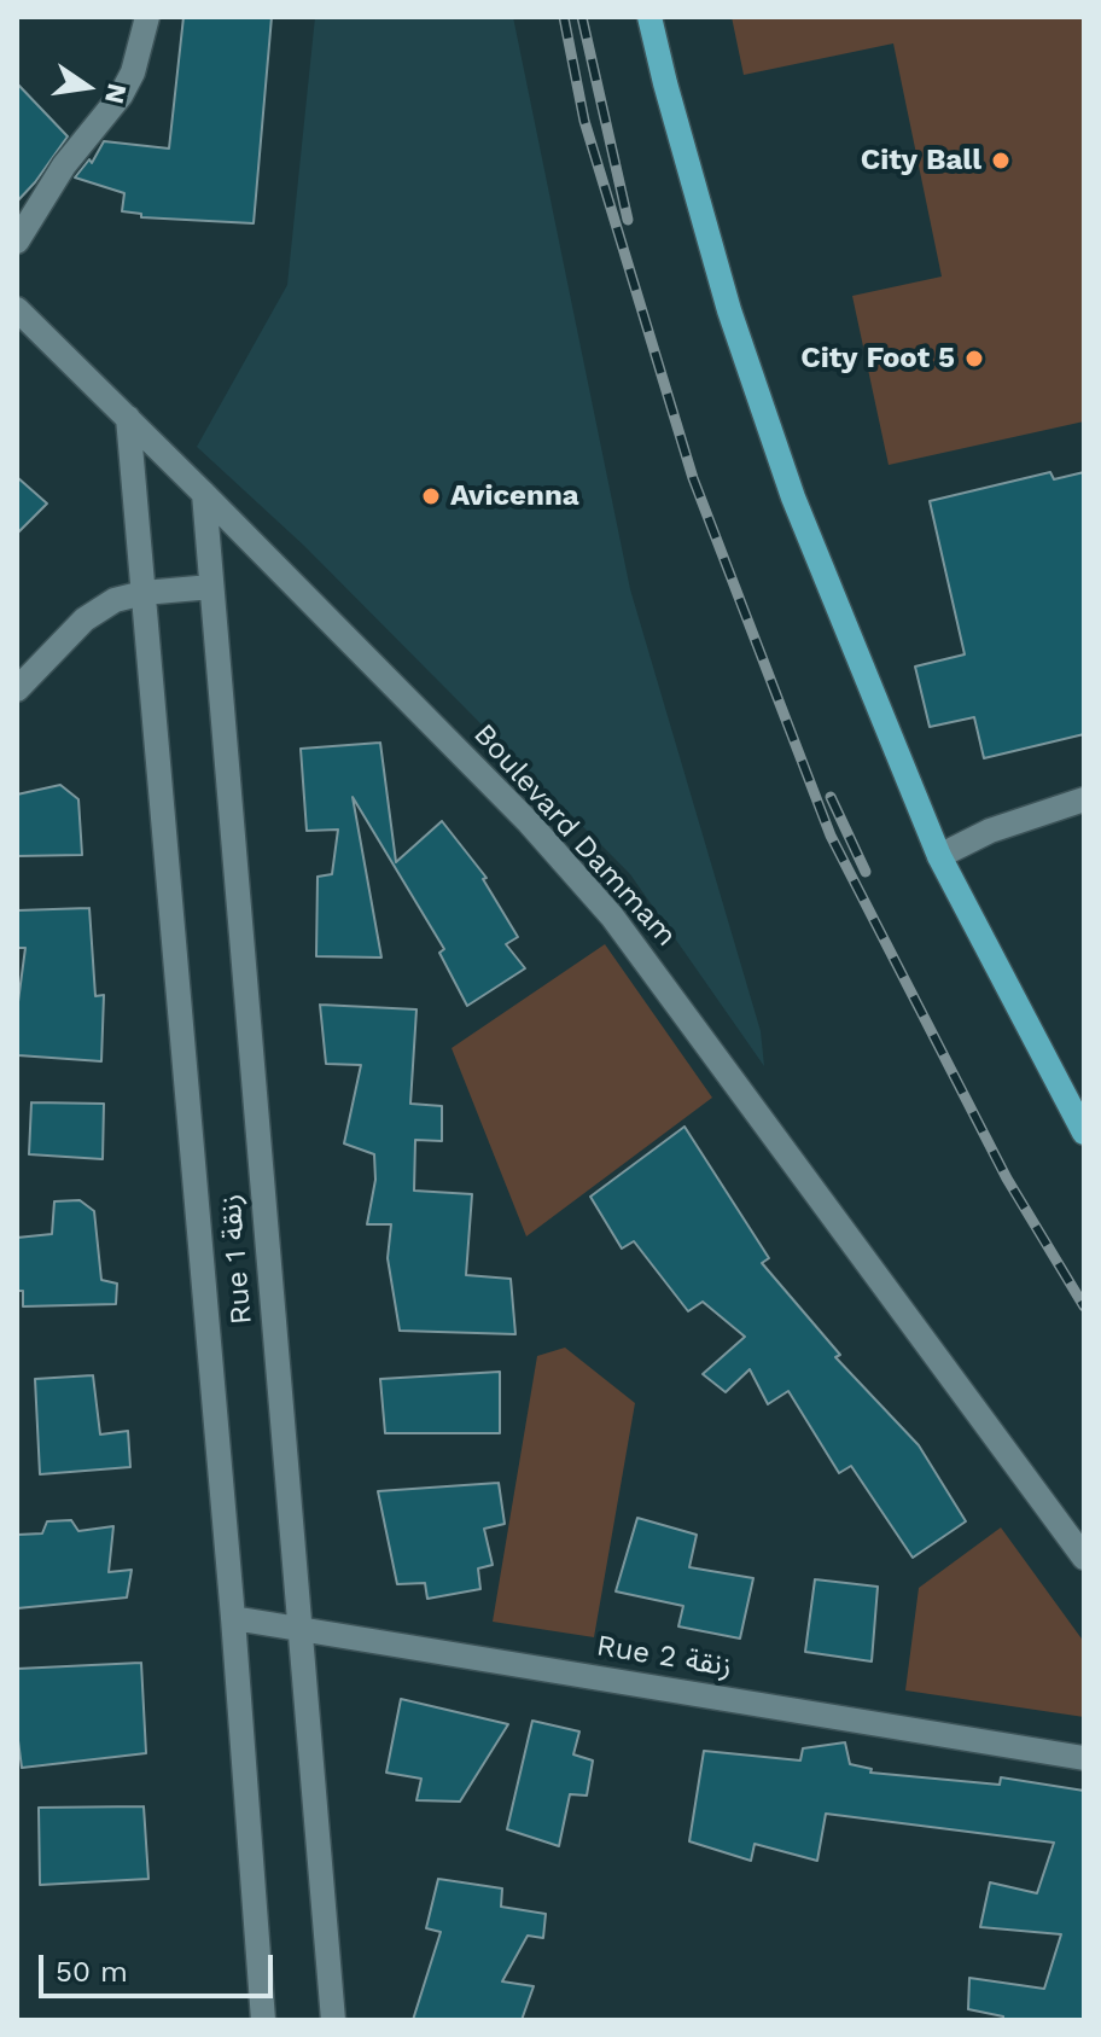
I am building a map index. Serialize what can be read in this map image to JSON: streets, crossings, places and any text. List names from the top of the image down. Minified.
{"streets":{"street":["Boulevard Dammam","Rue 1 زنقة","Rue 2 زنقة"]},"crossings":[["Boulevard Dammam","Rue 1 زنقة"],["Rue 1 زنقة","Rue 2 زنقة"]],"places":["City Ball","City Foot 5","Avicenna"],"scale_bar":"50 m","north":"right"}
